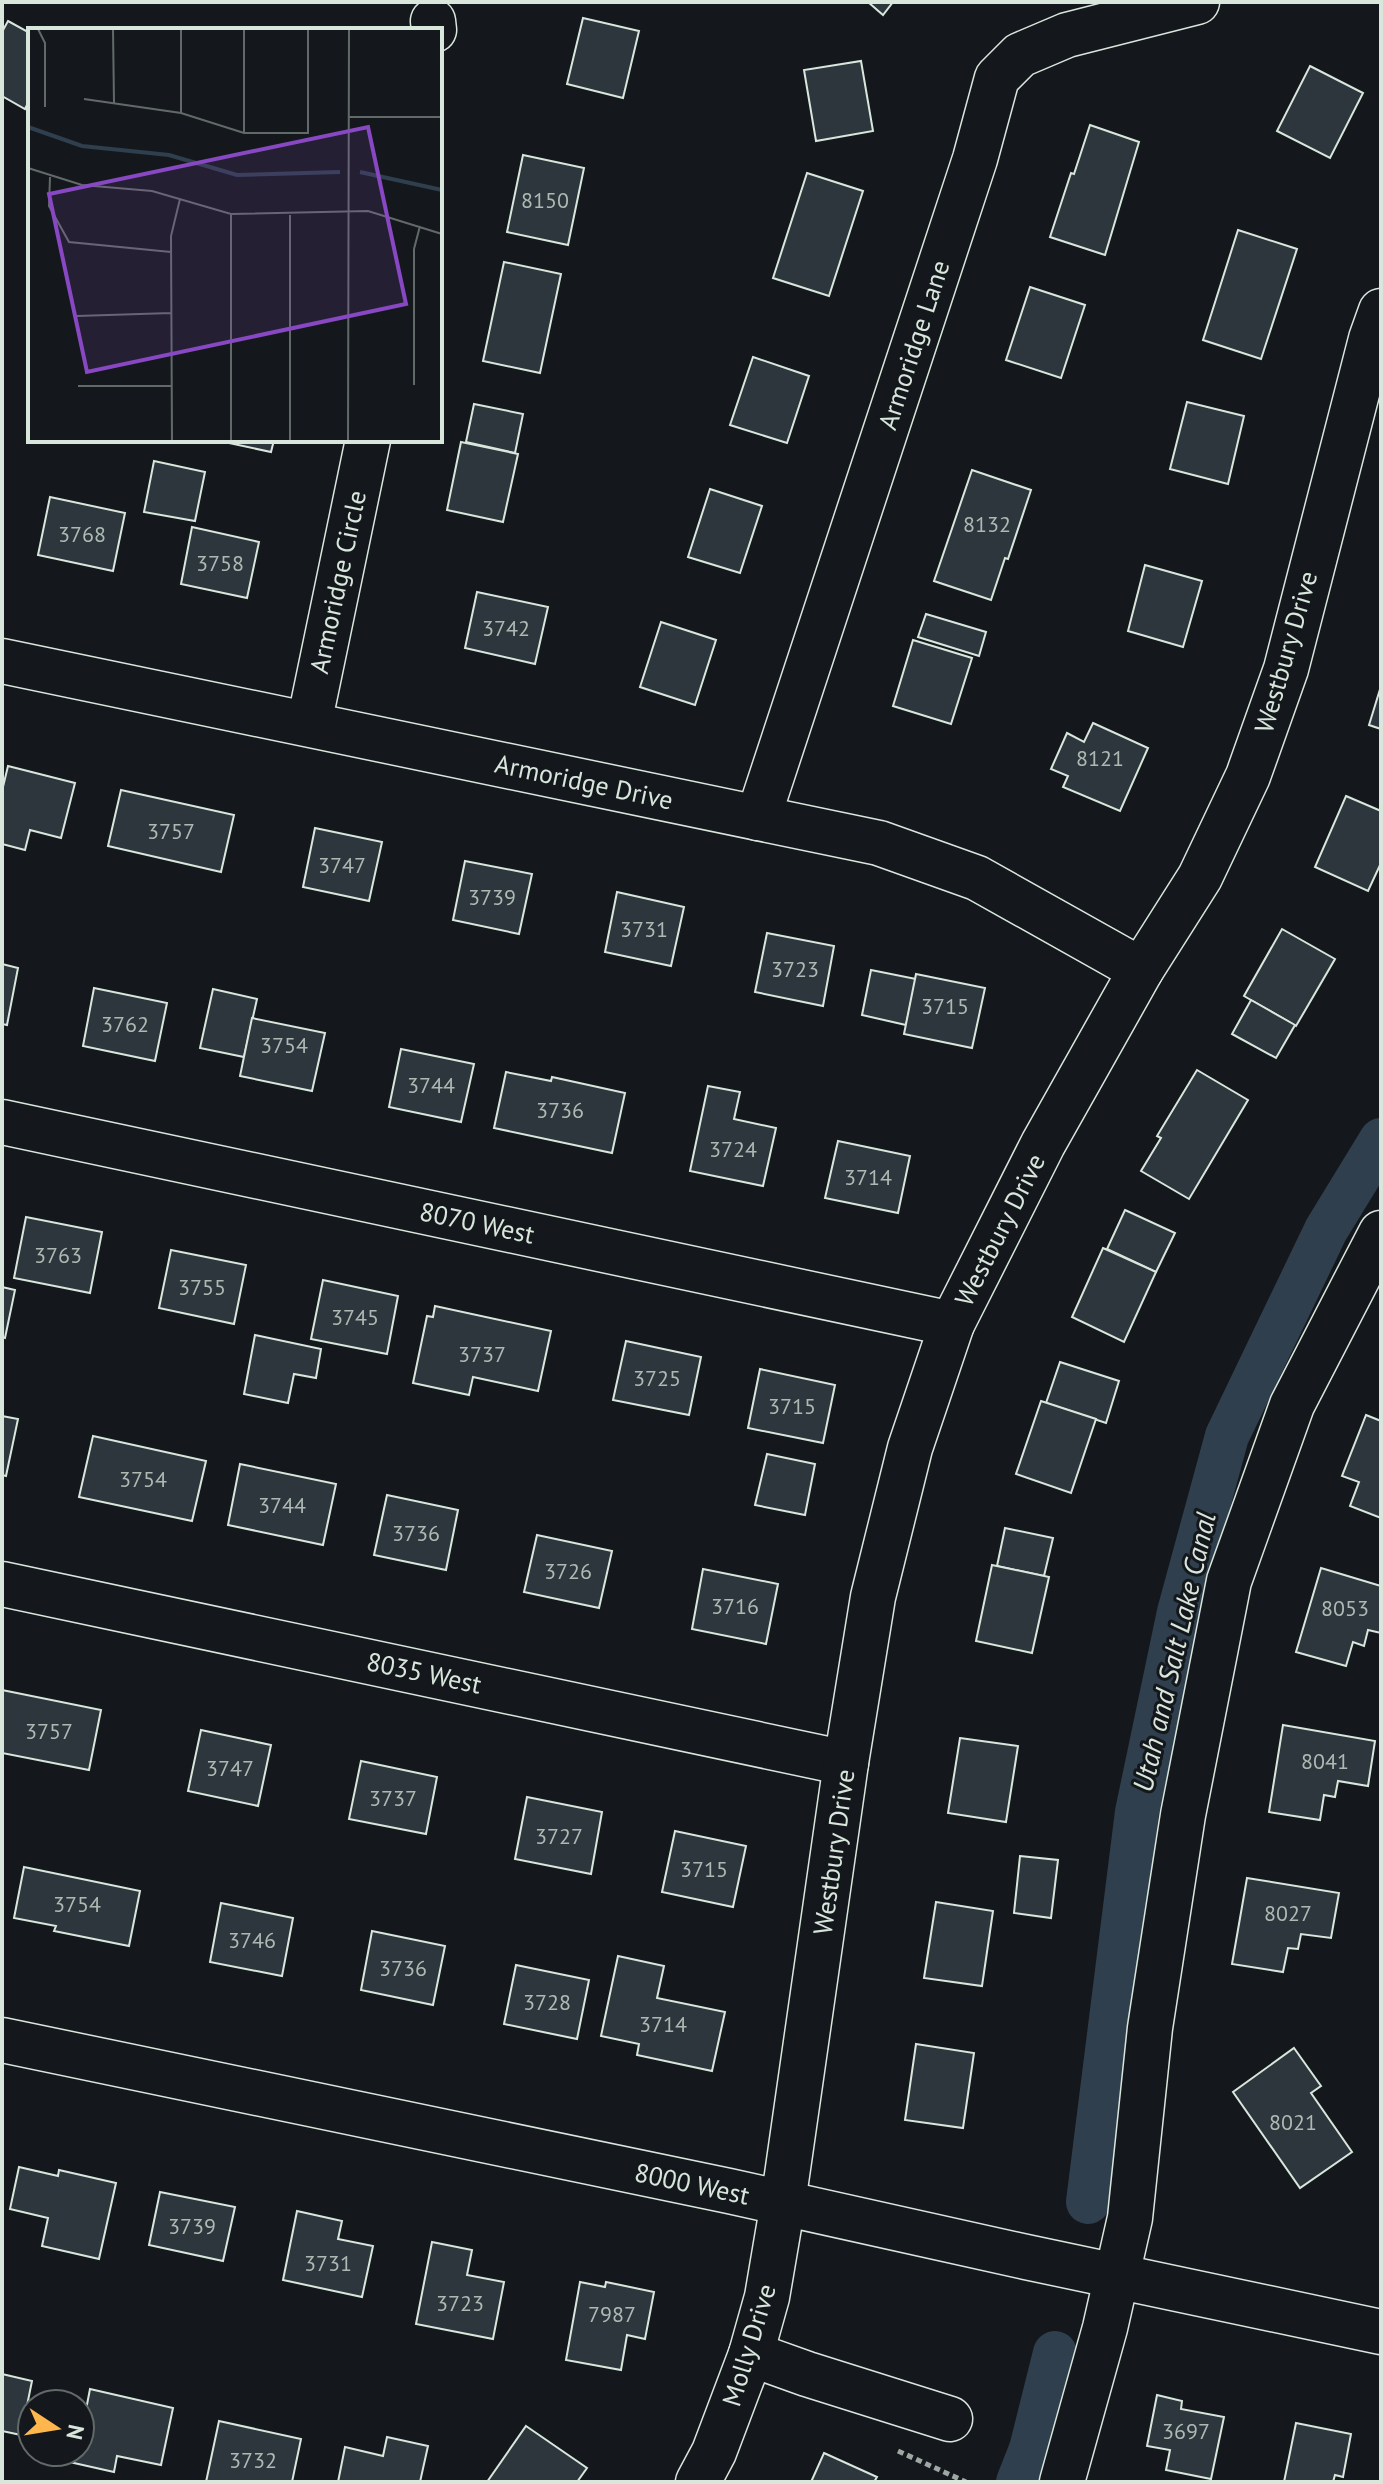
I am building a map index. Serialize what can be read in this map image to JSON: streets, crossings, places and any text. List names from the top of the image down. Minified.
{"streets":{"street":["Armoridge Lane","Armoridge Circle","Westbury Drive","Armoridge Drive","8070 West","8035 West","8000 West","Molly Drive"]},"crossings":[["Armoridge Lane","Armoridge Drive"],["Armoridge Circle","Armoridge Drive"],["Westbury Drive","Armoridge Drive"],["Westbury Drive","8070 West"],["Westbury Drive","8035 West"],["Westbury Drive","8000 West"],["Westbury Drive","Molly Drive"],["8000 West","Molly Drive"]],"water":["Utah and Salt Lake Canal"],"house_numbers":["8150","8132","3768","3758","3742","8121","3757","3747","3739","3731","3723","3715","3762","3754","3744","3736","3724","3714","3763","3755","3745","3737","3725","3715","3754","3744","3736","3726","3716","8053","3757","8041","3747","3737","3727","3715","3754","8027","3746","3736","3728","3714","8021","3739","3731","3723","7987","3697","3732"],"north":"right"}
